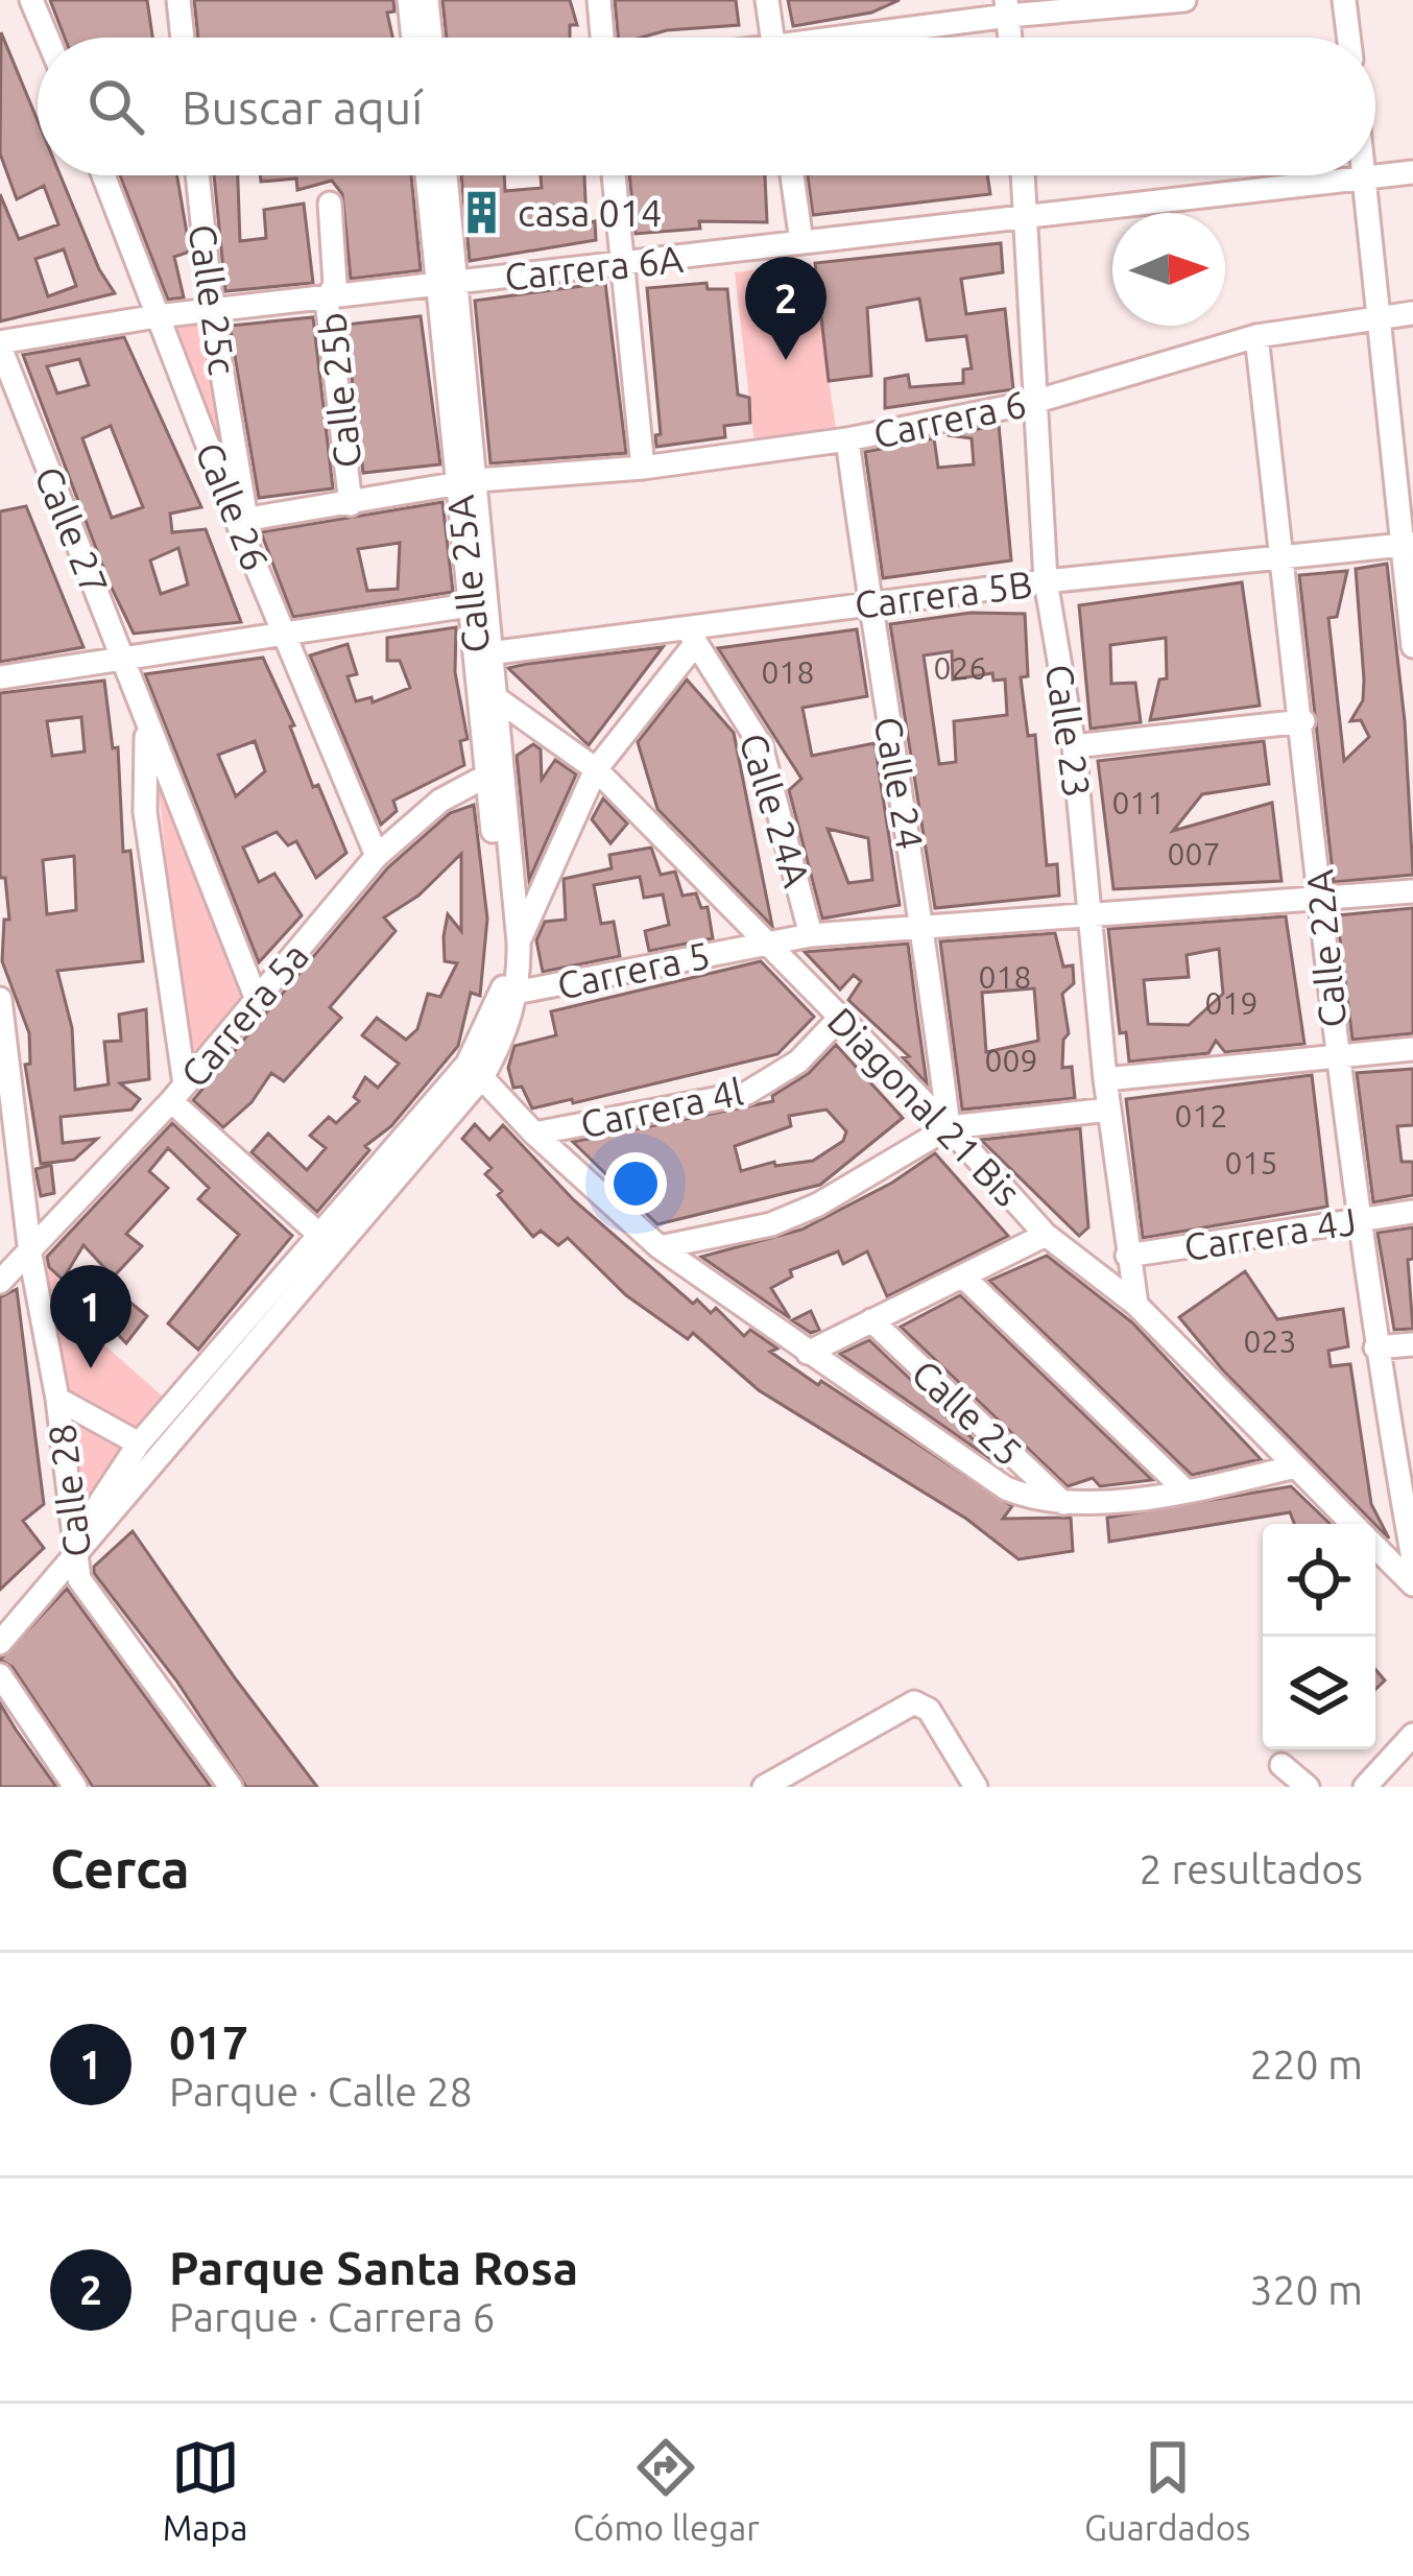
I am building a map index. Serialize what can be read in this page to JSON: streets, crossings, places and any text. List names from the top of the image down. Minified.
{"streets":{"street":["Carrera 6A","Calle 25c","Calle 25b","Carrera 6","Calle 26","Calle 27","Calle 25A","Carrera 5B","Calle 23","Calle 24","Calle 24A","Calle 22A","Carrera 5","Carrera 5a","Diagonal 21 Bis","Carrera 4l","Carrera 4J","Calle 25","Calle 28"]},"crossings":[["Carrera 6A","Calle 25c"],["Carrera 6A","Calle 25b"],["Carrera 6A","Calle 26"],["Carrera 6A","Calle 27"],["Carrera 6A","Calle 25A"],["Carrera 6A","Calle 23"],["Calle 25c","Carrera 6"],["Calle 25c","Calle 26"],["Calle 25b","Carrera 6"],["Carrera 6","Calle 26"],["Carrera 6","Calle 25A"],["Carrera 6","Calle 23"],["Carrera 6","Calle 24"],["Carrera 6","Calle 22A"],["Calle 26","Carrera 5a"],["Calle 27","Carrera 5a"],["Calle 25A","Carrera 5B"],["Calle 25A","Carrera 5"],["Calle 25A","Carrera 5a"],["Calle 25A","Diagonal 21 Bis"],["Carrera 5B","Calle 23"],["Carrera 5B","Calle 24"],["Carrera 5B","Calle 24A"],["Carrera 5B","Calle 22A"],["Calle 23","Carrera 5"],["Calle 23","Diagonal 21 Bis"],["Calle 23","Carrera 4J"],["Calle 24","Carrera 5"],["Calle 24","Diagonal 21 Bis"],["Calle 24A","Carrera 5"],["Calle 22A","Carrera 5"],["Calle 22A","Carrera 4J"],["Carrera 5","Diagonal 21 Bis"],["Carrera 5","Calle 28"],["Carrera 5a","Calle 28"],["Diagonal 21 Bis","Carrera 4l"]],"places":{"building":["casa 014"]},"house_numbers":["026","018","011","007","018","019","009","012","015","023"],"north":"right","page":{"search":"Buscar aquí","pins":["2","1"],"heading":["Cerca","2 resultados"],"list":[{"mark":"1","name":"017","note":"Parque · Calle 28","value":"220 m"},{"mark":"2","name":"Parque Santa Rosa","note":"Parque · Carrera 6","value":"320 m"}],"nav":["Mapa","Cómo llegar","Guardados"]}}
